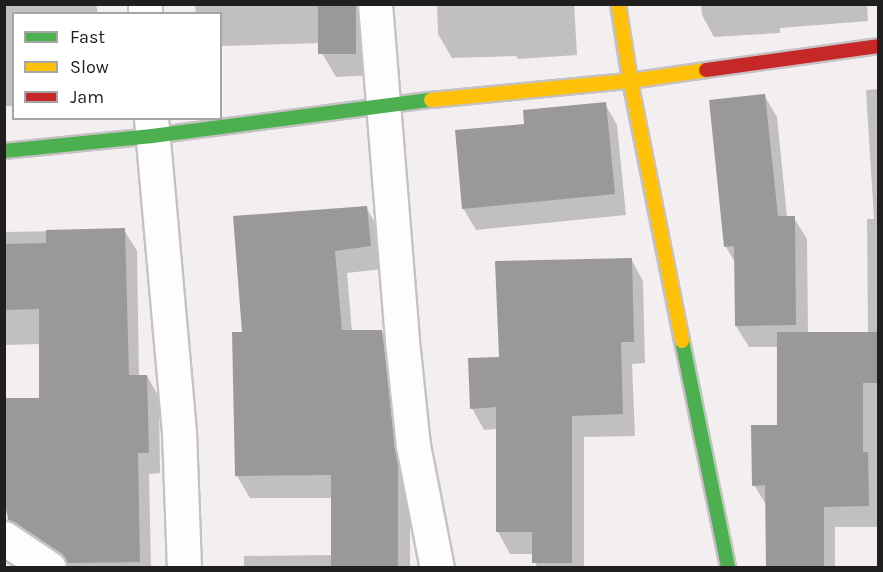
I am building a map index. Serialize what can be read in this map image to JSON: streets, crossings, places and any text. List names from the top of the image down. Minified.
{"legend":["Fast","Slow","Jam"]}
